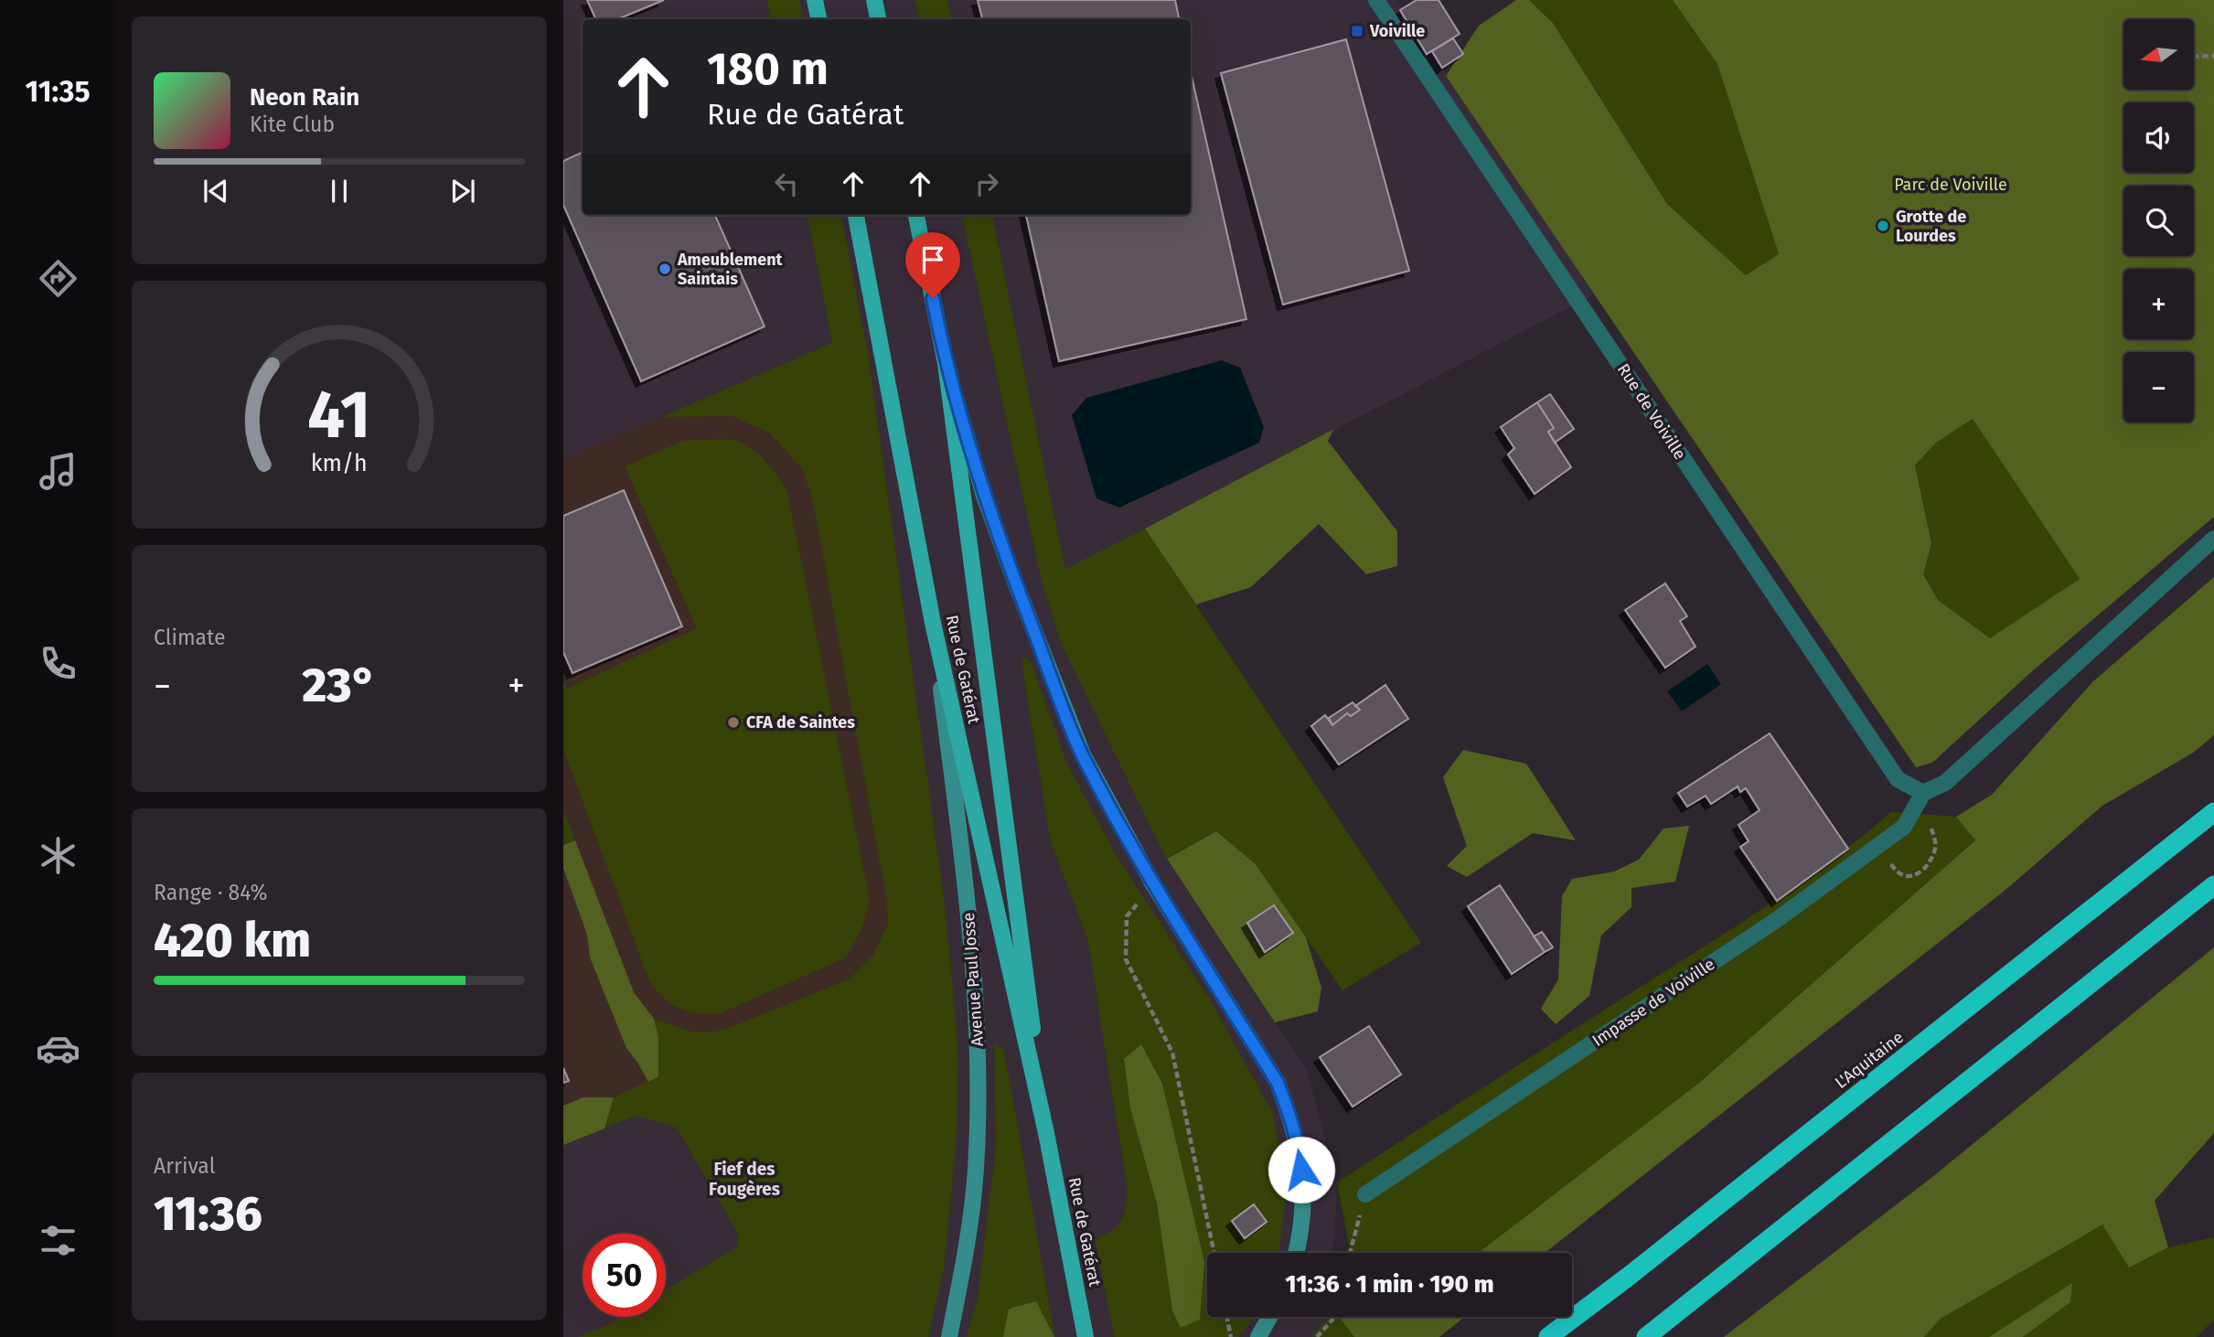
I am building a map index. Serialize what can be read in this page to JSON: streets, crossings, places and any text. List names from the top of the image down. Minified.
{"streets":{"highway":["L'Aquitaine"],"main road":["Rue de Gatérat","Avenue Paul Josse"],"street":["Rue de Voiville","Impasse de Voiville"]},"crossings":[["Rue de Voiville","Impasse de Voiville"],["Rue de Gatérat","Avenue Paul Josse"]],"districts":["Fief des Fougères"],"parks":["Parc de Voiville"],"places":{"transit":["Voiville"],"other":["Grotte de Lourdes","Ameublement Saintais","CFA de Saintes"]},"north":"left","page":{"tabs":"11:35","map_buttons":["+","−"],"turn":["180 m","Rue de Gatérat"],"song":["Neon Rain","Kite Club"],"tile":["Climate",["Range · 84%","420 km"],["Arrival","11:36"]],"heat":["−","23°","+"],"limit":"50","trip":"11:36 · 1 min · 190 m","gauge":["41","km/h"]}}
